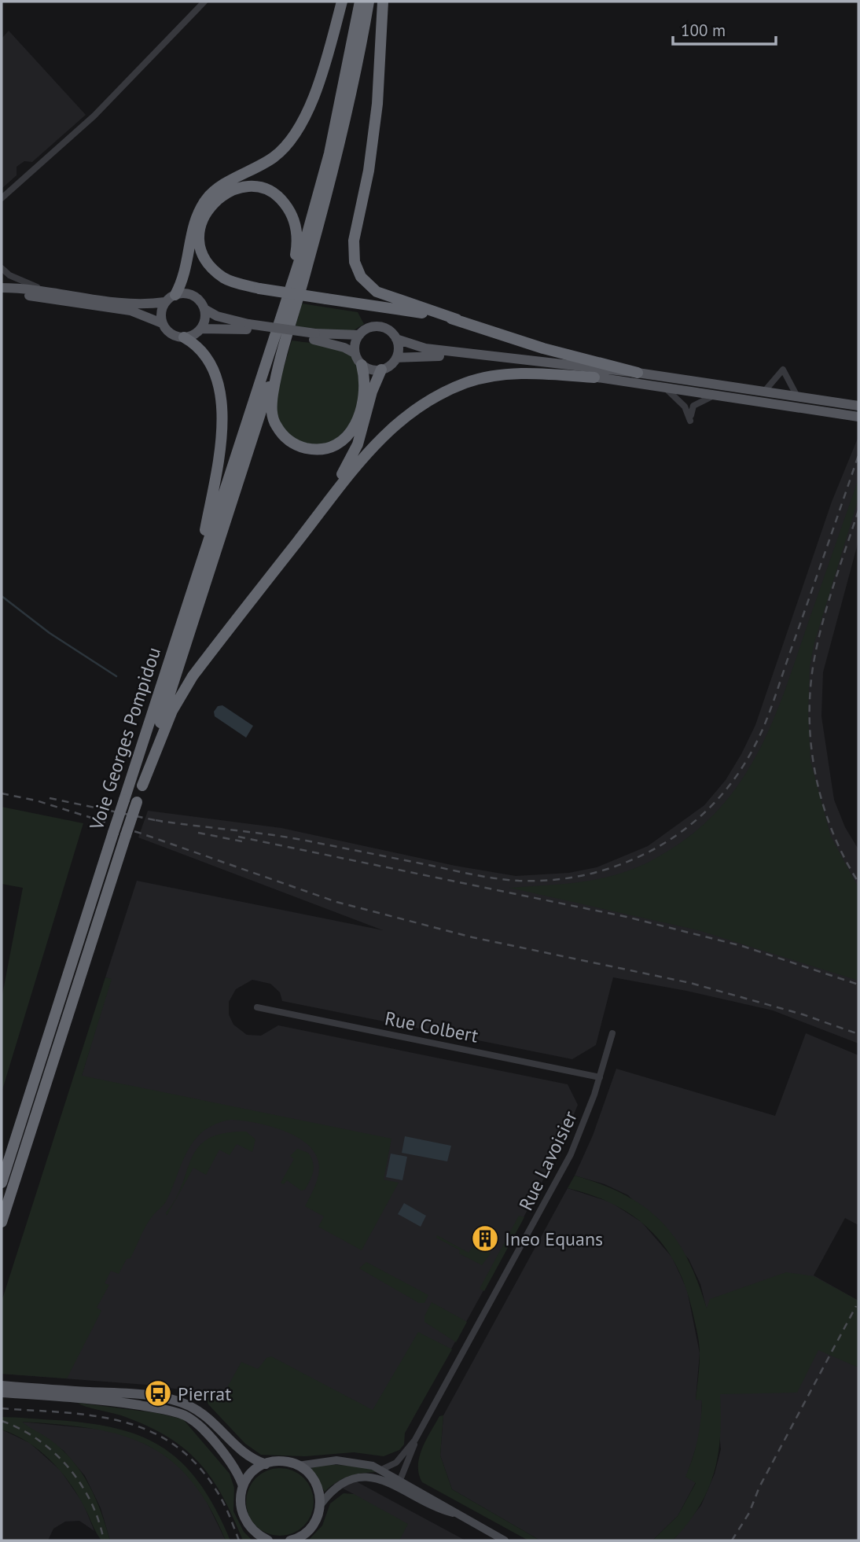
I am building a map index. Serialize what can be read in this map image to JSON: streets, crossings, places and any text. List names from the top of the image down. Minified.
{"streets":{"highway":["Voie Georges Pompidou"],"street":["Rue Colbert","Rue Lavoisier"]},"crossings":[["Rue Colbert","Rue Lavoisier"]],"places":{"building":["Ineo Equans"],"bus stop":["Pierrat"]},"scale_bar":"100 m"}
